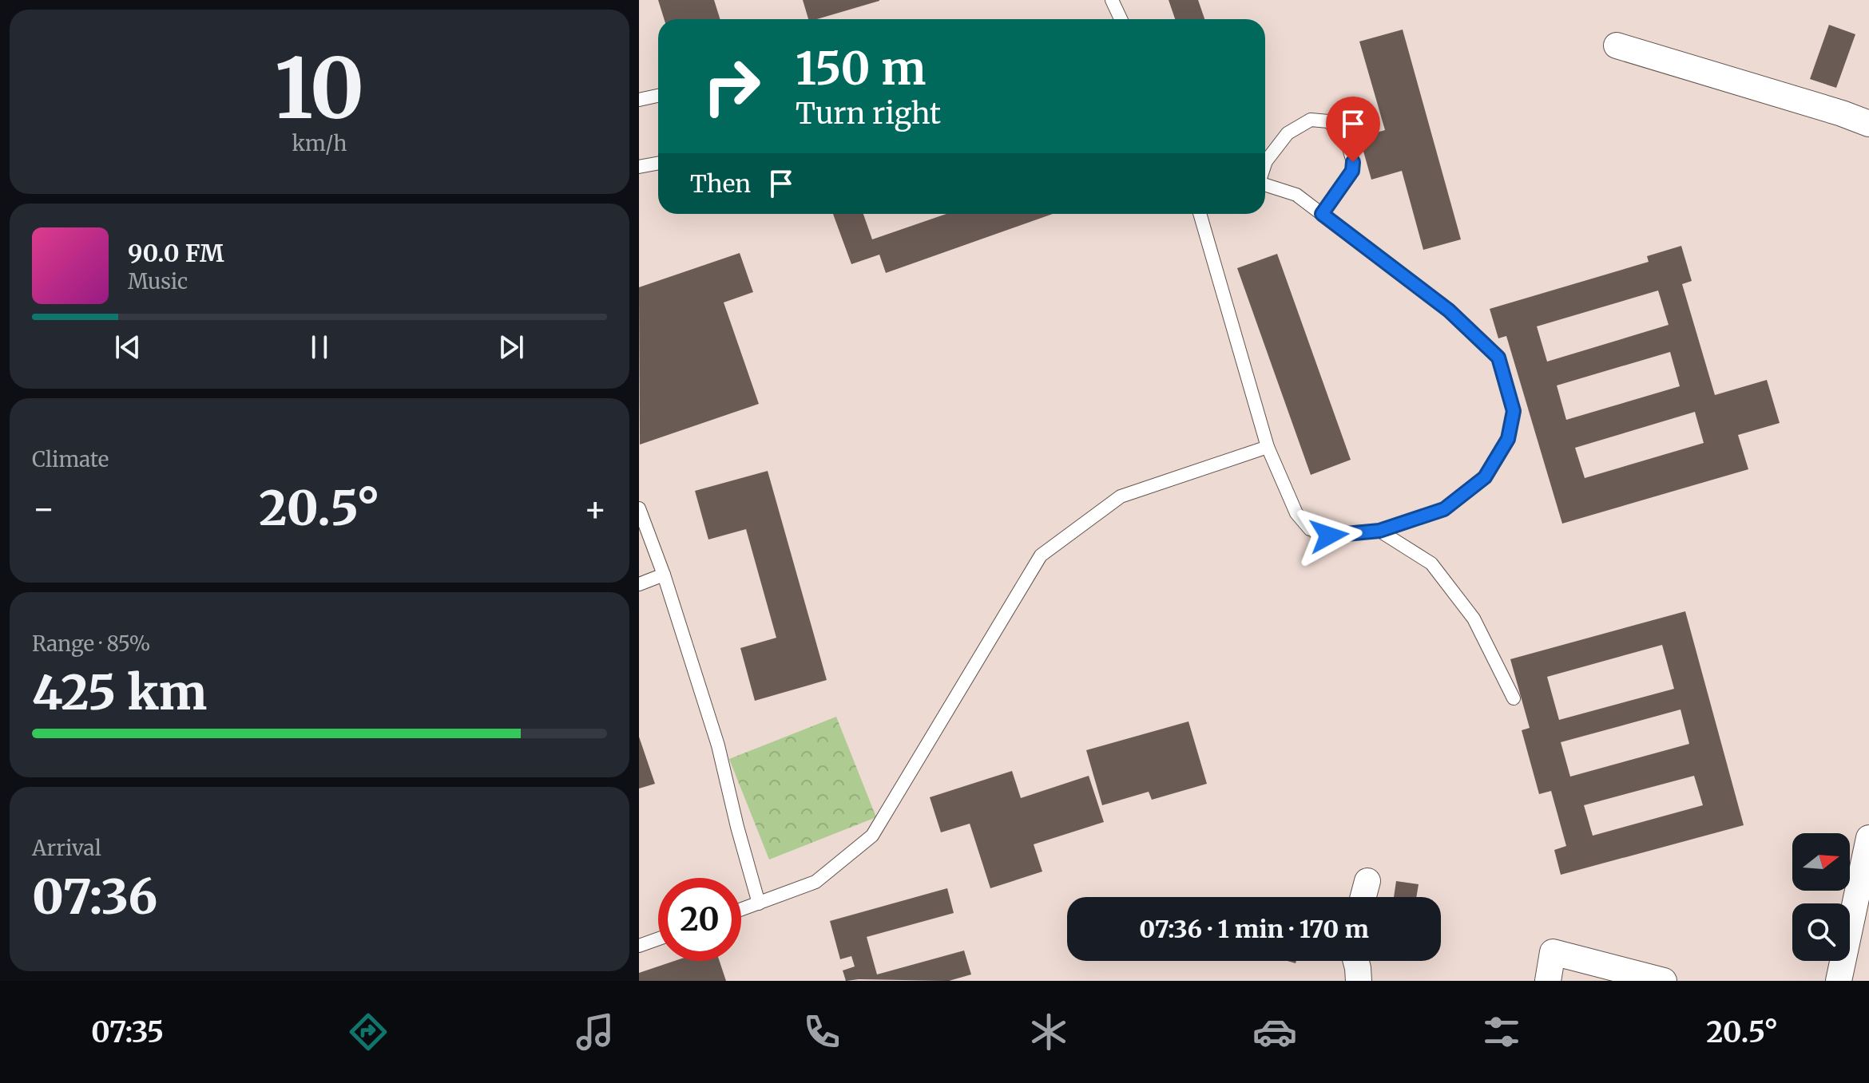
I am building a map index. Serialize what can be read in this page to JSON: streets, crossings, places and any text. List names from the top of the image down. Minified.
{"north":"right","page":{"tile":[["10","km/h"],"Climate",["Range · 85%","425 km"],["Arrival","07:36"]],"turn":["150 m","Turn right"],"then":"Then","song":["90.0 FM","Music"],"heat":["−","20.5°","+"],"limit":"20","trip":"07:36 · 1 min · 170 m","tabs":["07:35","20.5°"]}}
